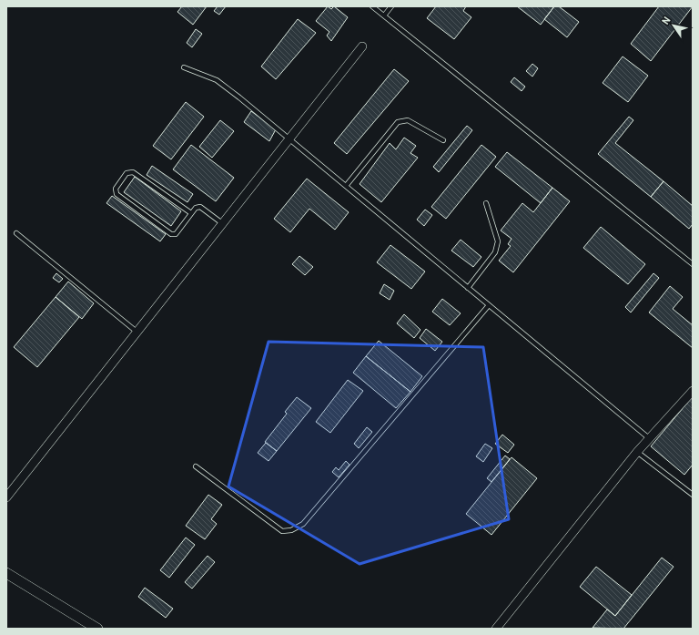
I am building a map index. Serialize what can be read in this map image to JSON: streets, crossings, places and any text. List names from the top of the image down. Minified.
{"north":"top left"}
